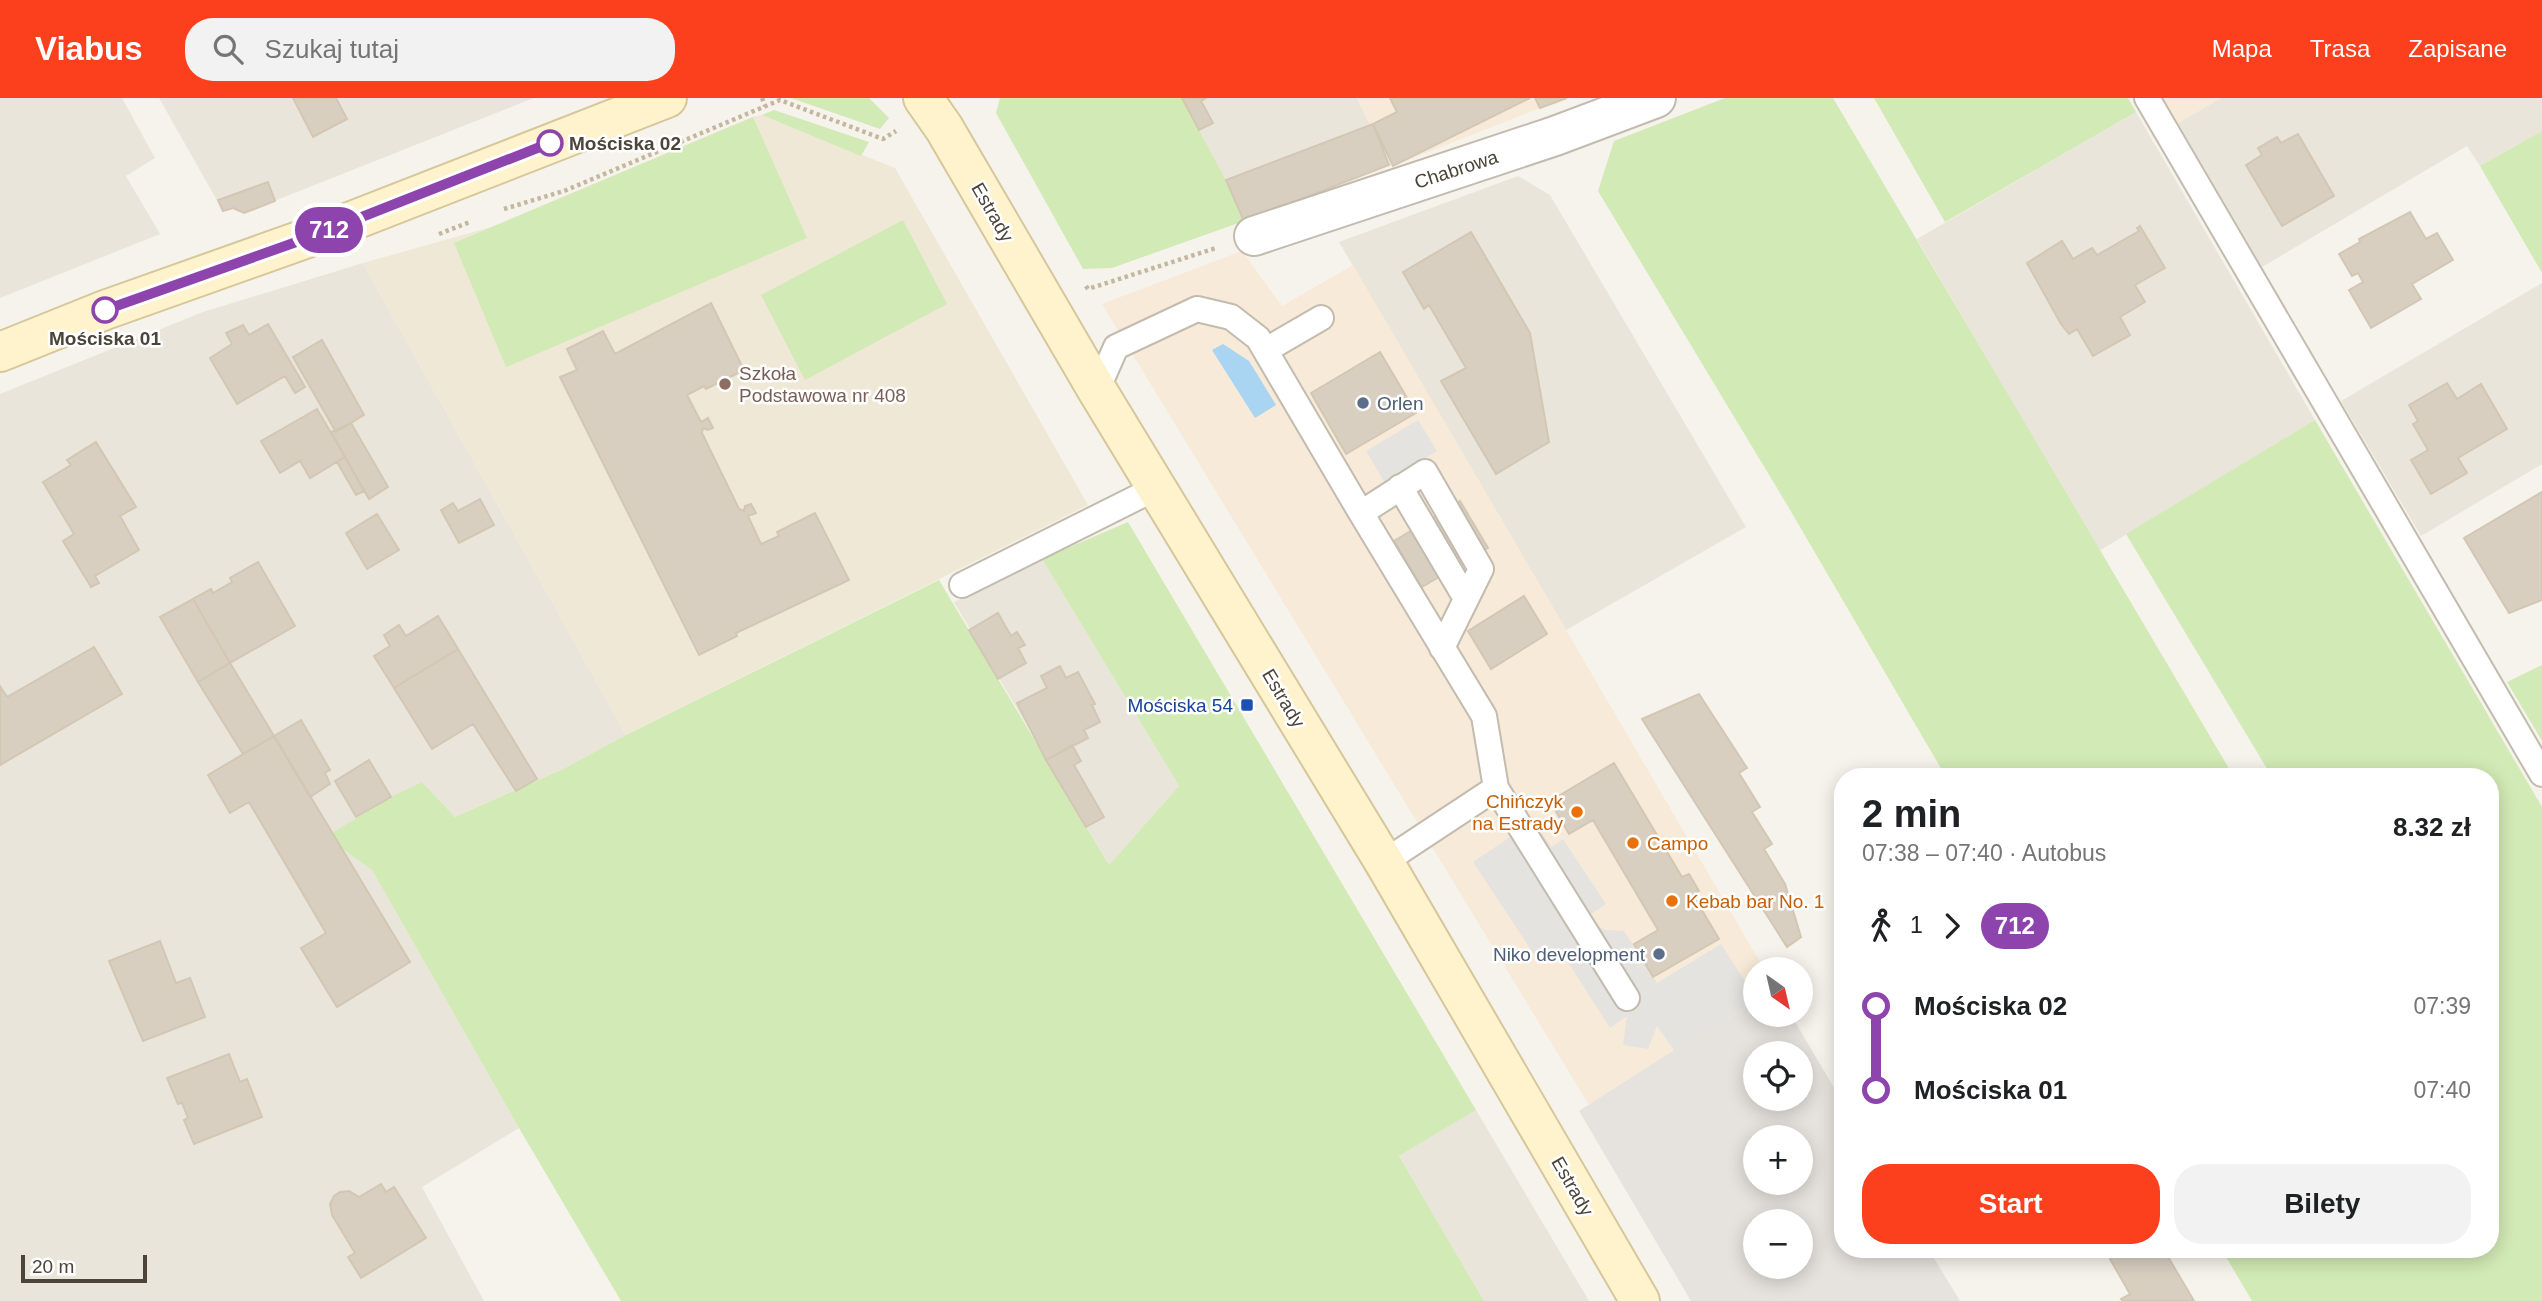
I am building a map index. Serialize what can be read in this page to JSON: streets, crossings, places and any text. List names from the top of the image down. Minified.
{"streets":{"main road":["Estrady"],"street":["Chabrowa"]},"places":{"other":["Mościska 02","Mościska 01","Szkoła Podstawowa nr 408","Orlen","Chińczyk na Estrady","Campo","Kebab bar No. 1","Niko development"],"transit":["Mościska 54"]},"lines":["bus line 712"],"scale_bar":"20 m","north":"bottom right","page":{"header":"Viabus","search":"Szukaj tutaj","nav":["Mapa","Trasa","Zapisane"],"on_map":"712","heading":["2 min","07:38 – 07:40 · Autobus","8.32 zł"],"legs":["1","712"],"map_buttons":["+","−"],"list":[{"name":"Mościska 02","value":"07:39"},{"name":"Mościska 01","value":"07:40"}],"buttons":["Start","Bilety"],"scale":"20 m"}}
